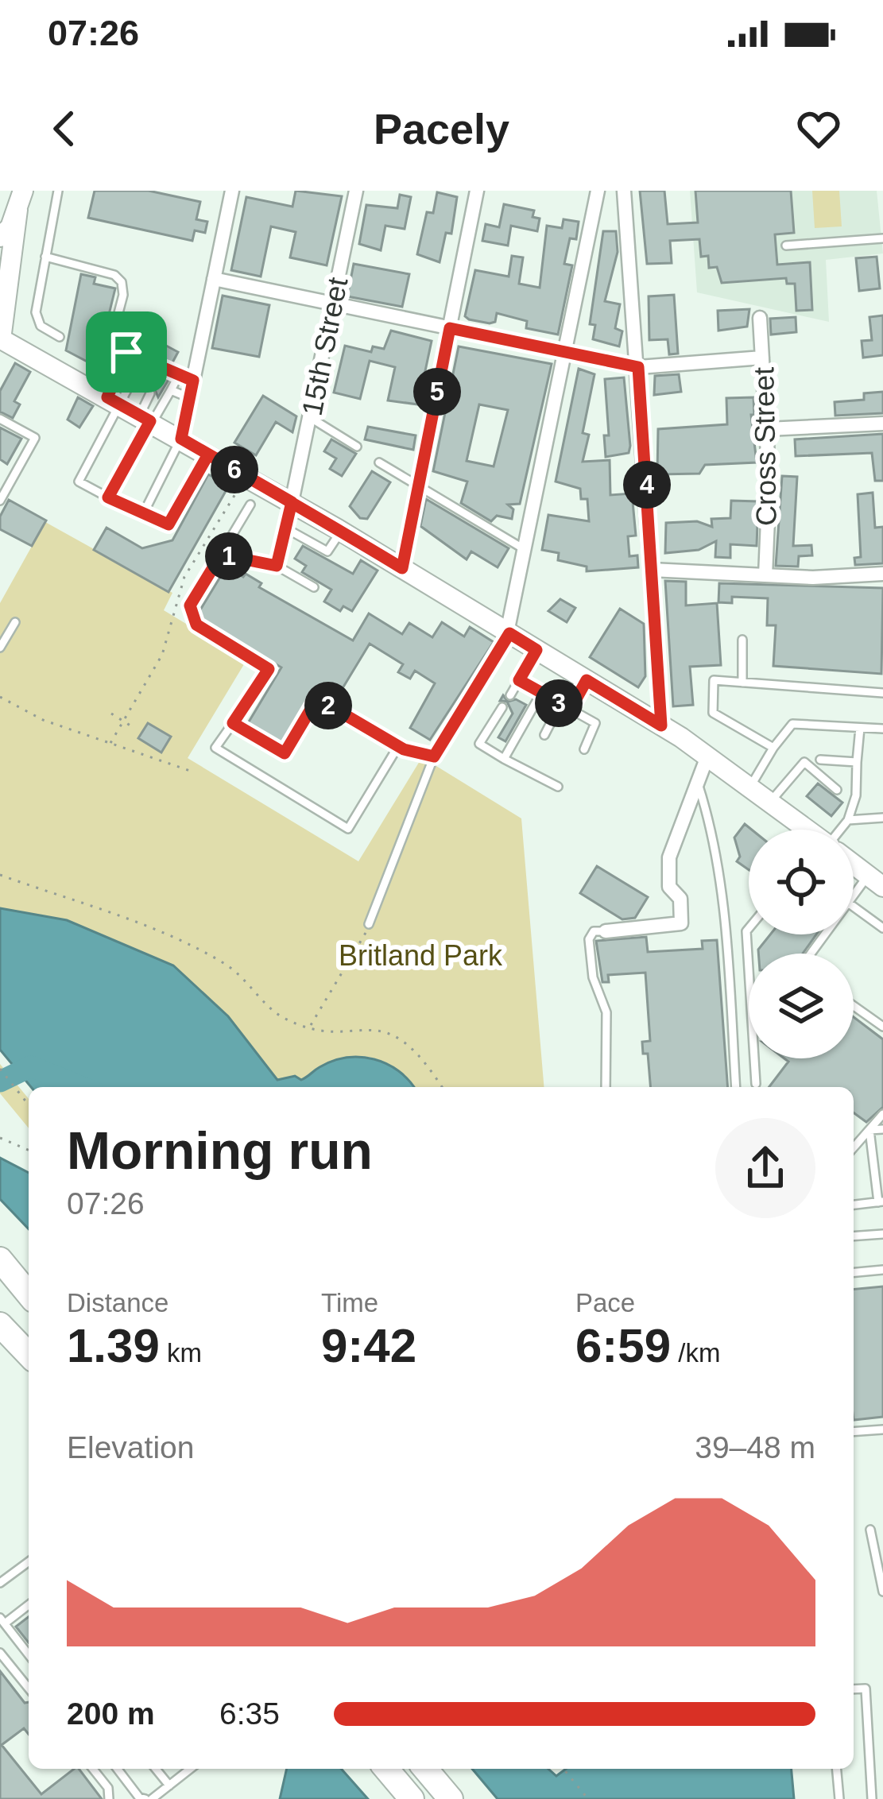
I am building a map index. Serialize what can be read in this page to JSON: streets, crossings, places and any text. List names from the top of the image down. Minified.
{"streets":{"street":["15th Street","Cross Street"]},"parks":["Britland Park"],"page":{"status":"07:26","header":"Pacely","pins":["5","6","4","1","3","2"],"heading":["Morning run","07:26"],"stats":[["Distance","1.39 km"],["Time","9:42"],["Pace","6:59 /km"]],"chart":["Elevation","39–48 m"],"list":[{"name":"200 m","note":"6:35"}]}}
